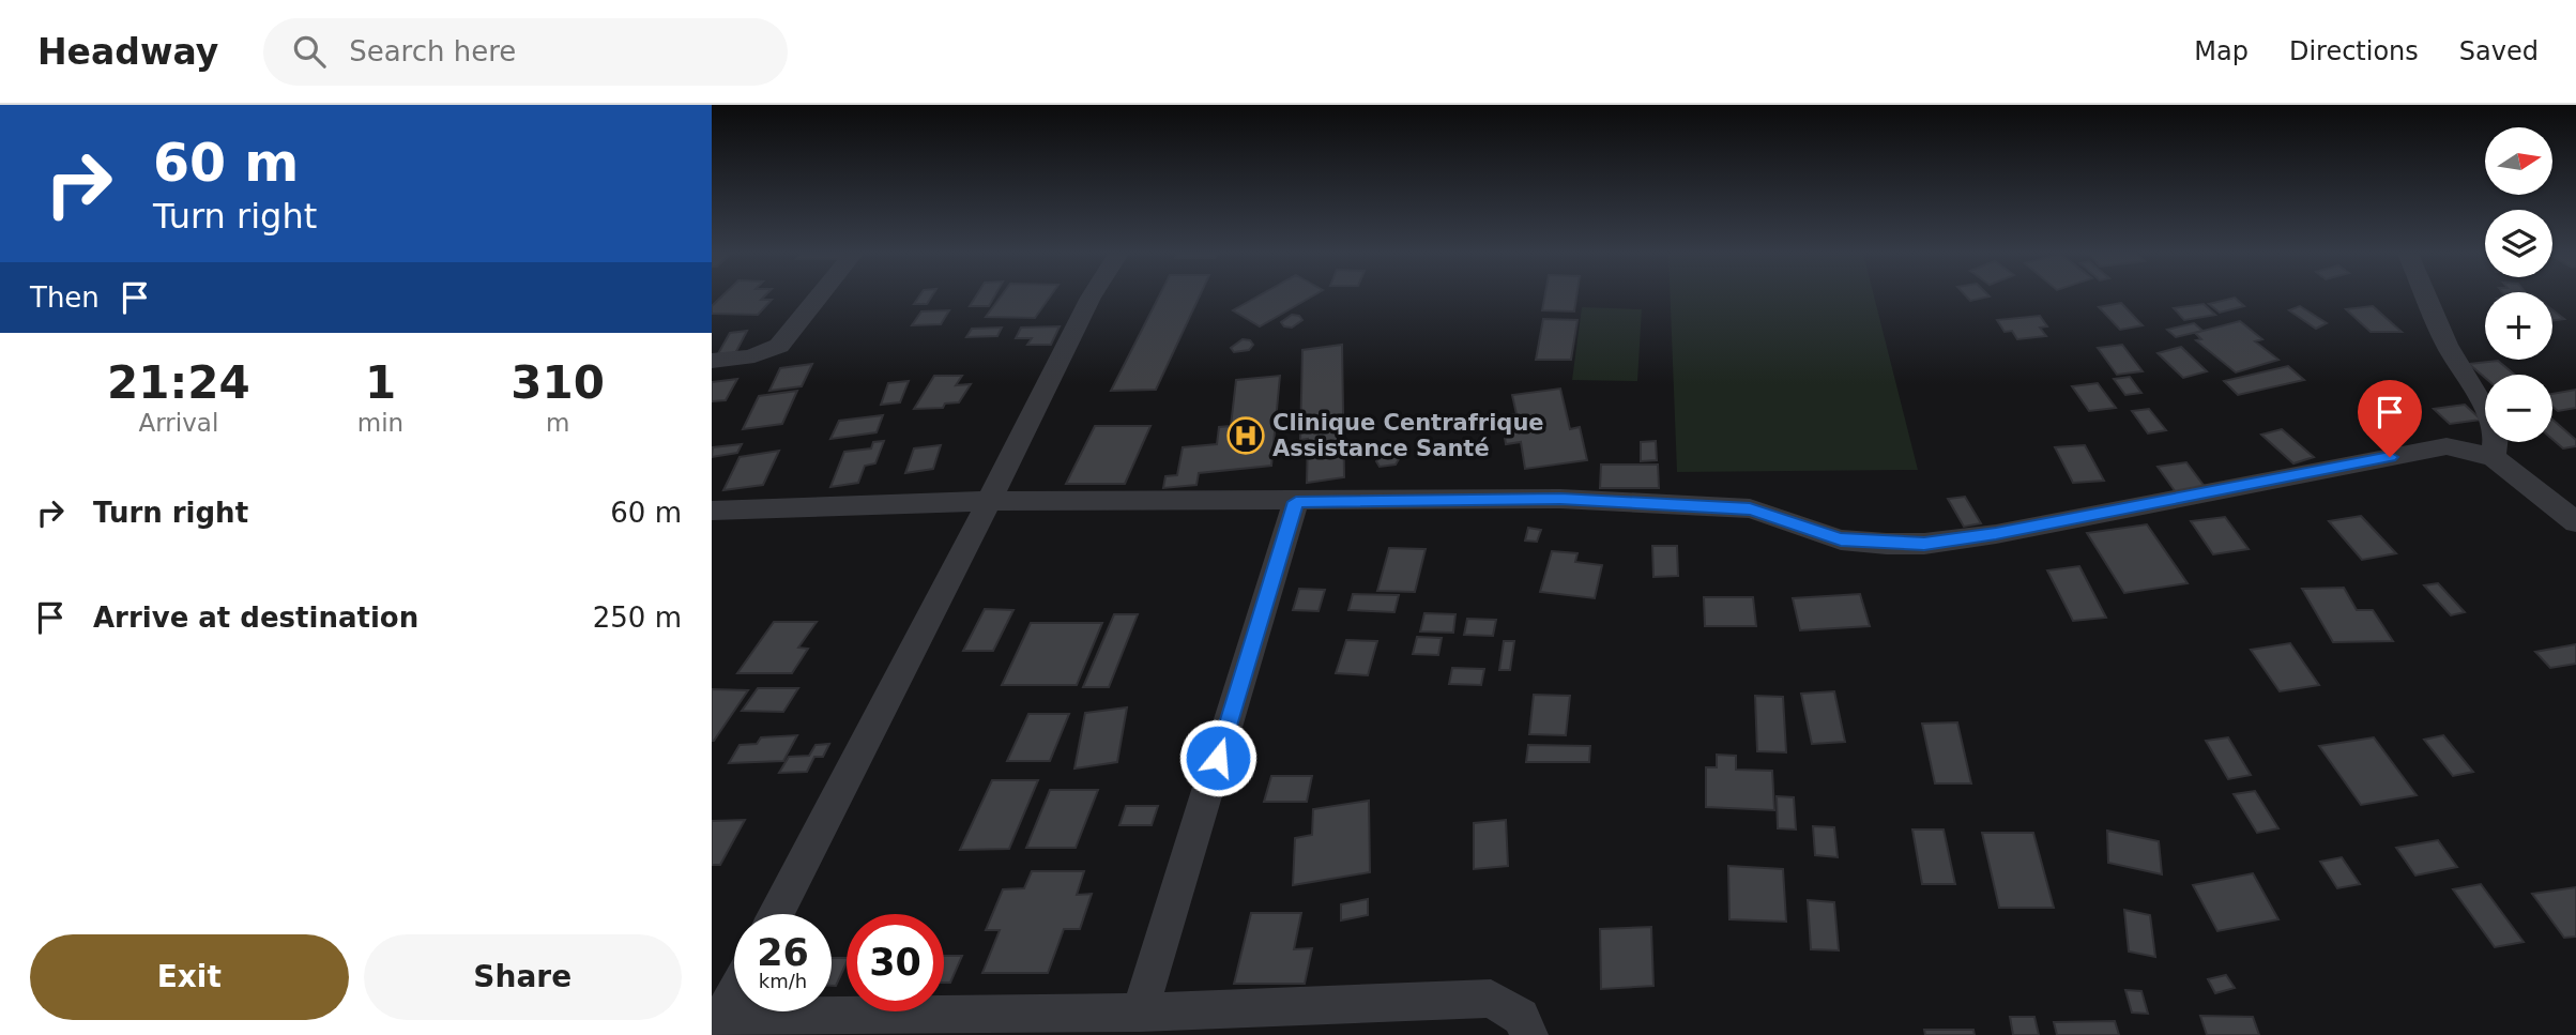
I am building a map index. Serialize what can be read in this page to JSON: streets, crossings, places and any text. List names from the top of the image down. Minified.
{"places":{"hospital":["Clinique Centrafrique Assistance Santé"]},"north":"right","page":{"header":"Headway","search":"Search here","nav":["Map","Directions","Saved"],"turn":["60 m","Turn right"],"map_buttons":["+","−"],"then":"Then","eta":["21:24","Arrival","1","min","310","m"],"list":[{"name":"Turn right","value":"60 m"},{"name":"Arrive at destination","value":"250 m"}],"speed":"26 km/h","limit":"30","buttons":["Exit","Share"]}}
